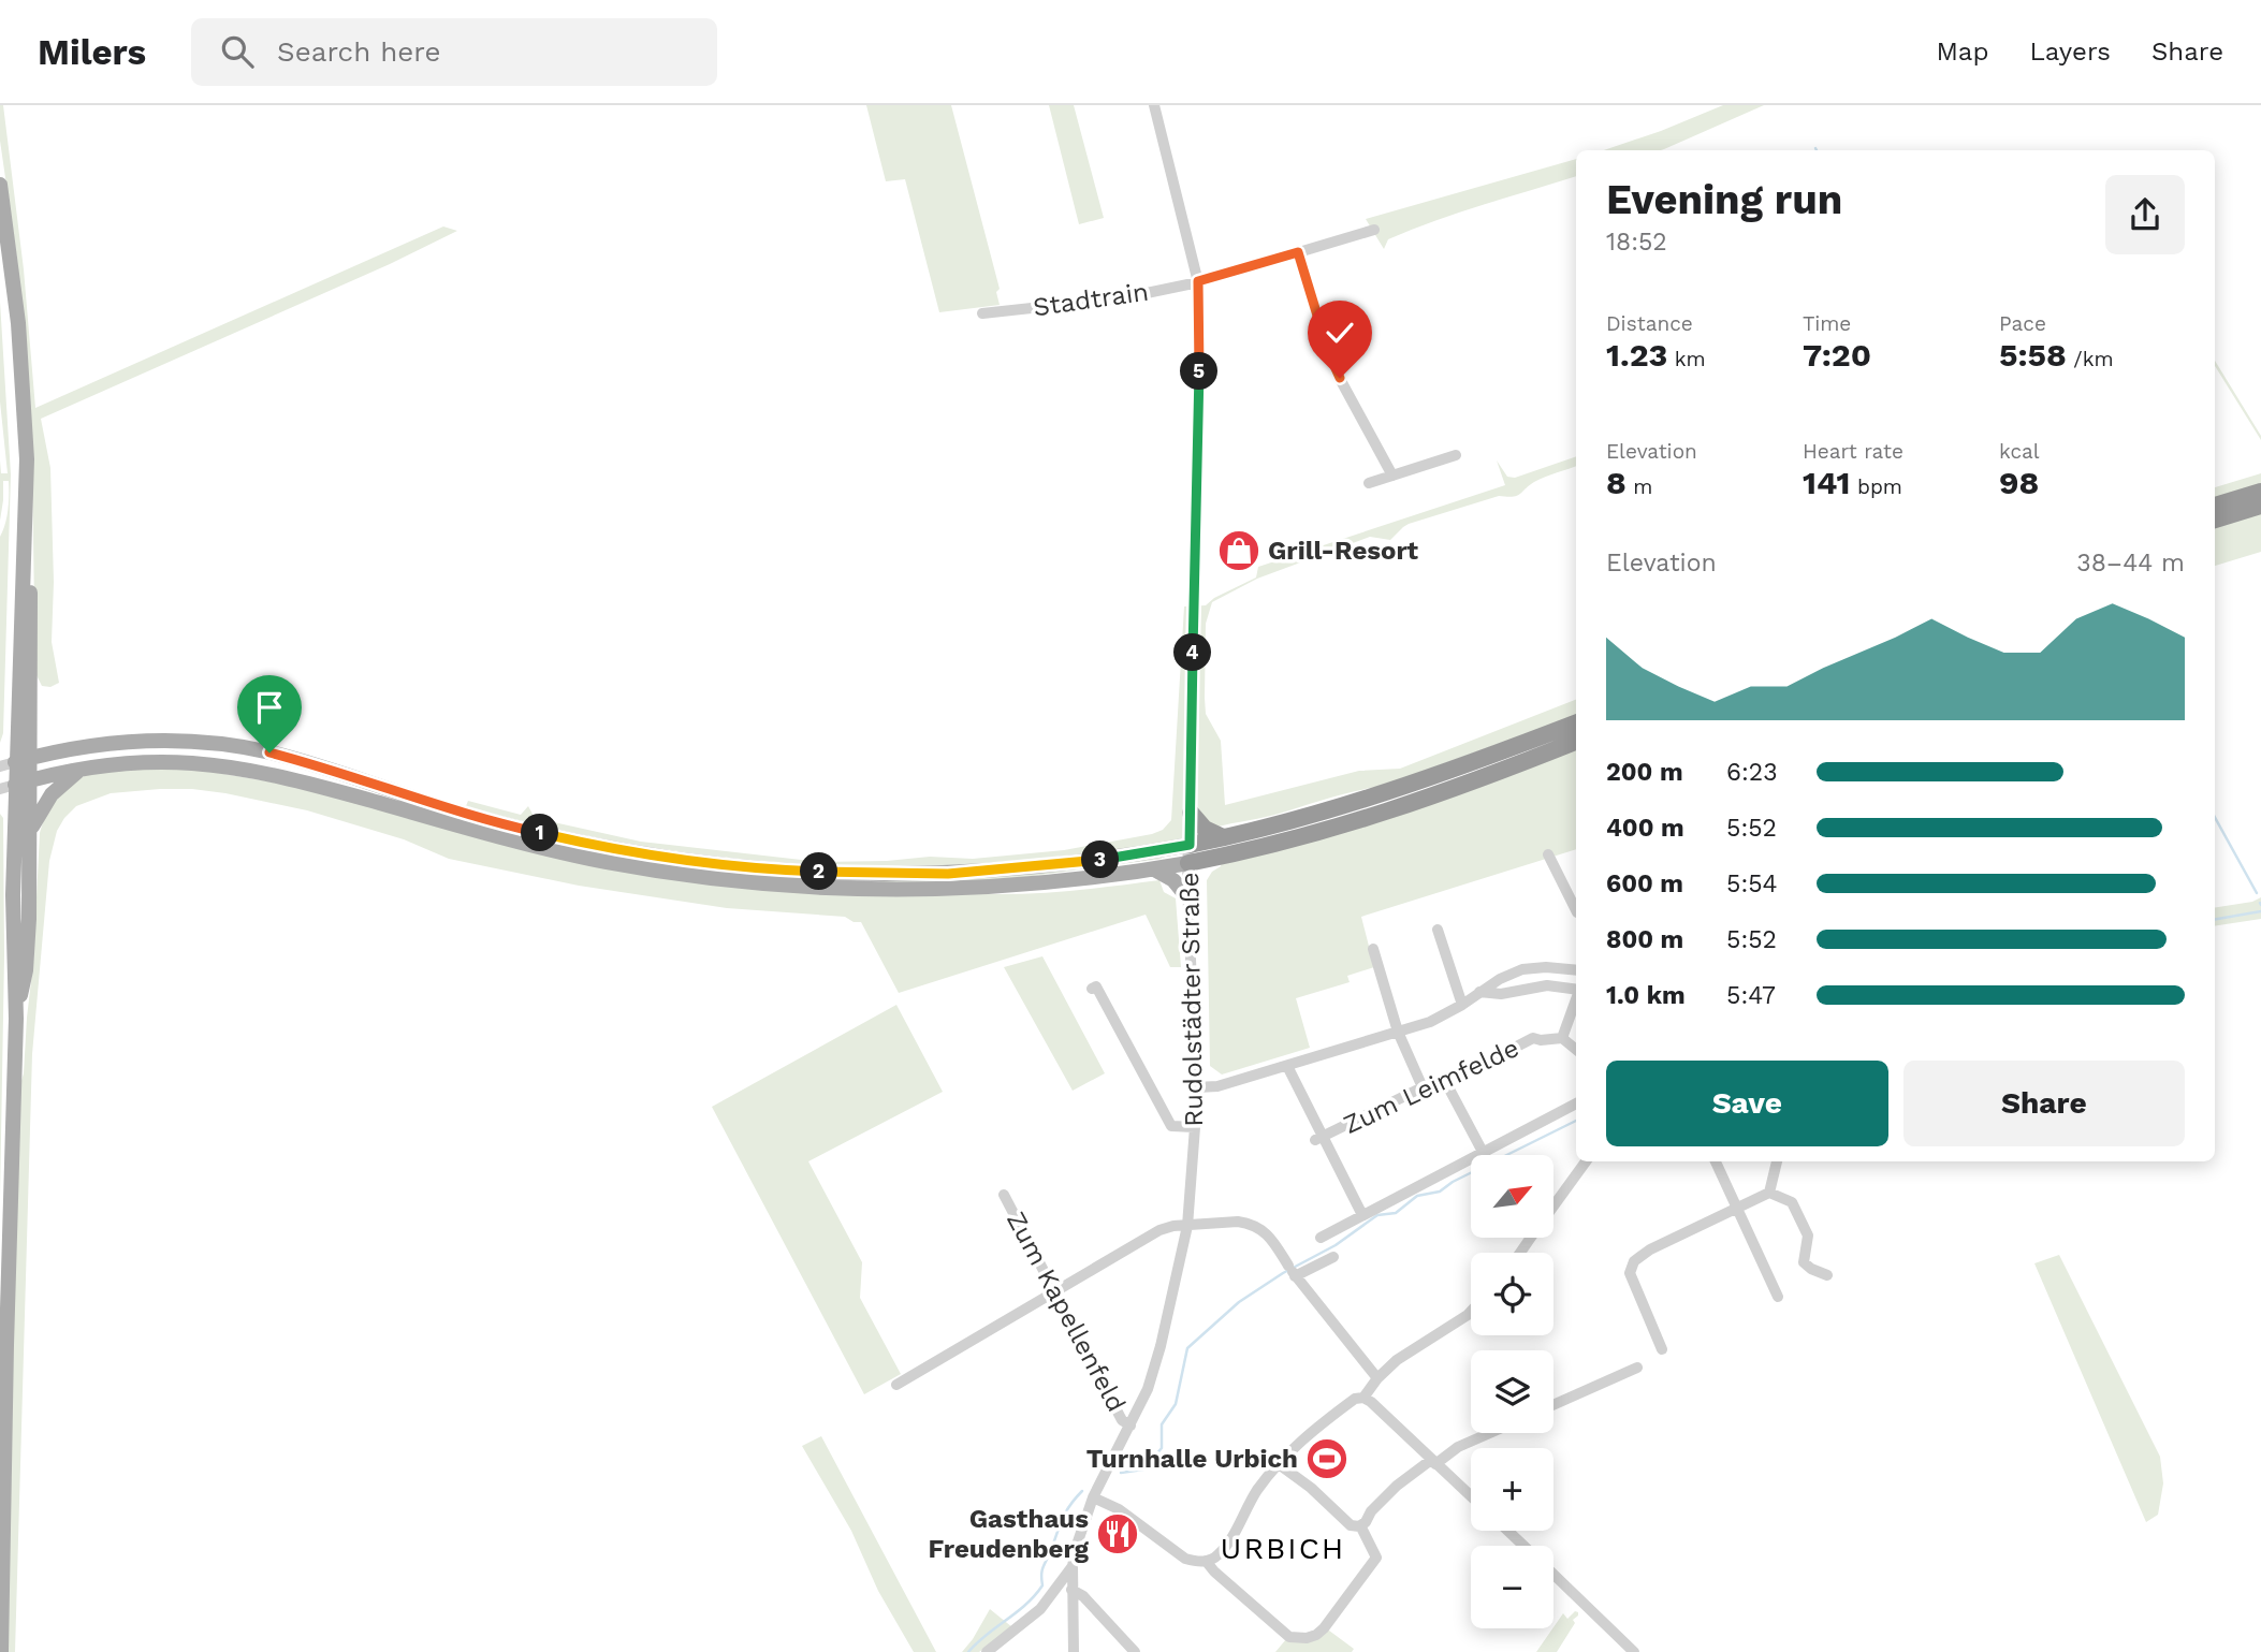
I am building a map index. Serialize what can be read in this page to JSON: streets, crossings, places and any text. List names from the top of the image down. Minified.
{"streets":{"street":["Stadtrain","Rudolstädter Straße","Zum Leimfelde","Zum Kapellenfeld"]},"crossings":[["Stadtrain","Rudolstädter Straße"],["Rudolstädter Straße","Zum Kapellenfeld"]],"districts":["URBICH"],"places":{"shop":["Grill-Resort"],"sports":["Turnhalle Urbich"],"restaurant":["Gasthaus Freudenberg"]},"north":"top right","page":{"header":"Milers","search":"Search here","nav":["Map","Layers","Share"],"heading":["Evening run","18:52"],"stats":[["Distance","1.23 km"],["Time","7:20"],["Pace","5:58 /km"],["Elevation","8 m"],["Heart rate","141 bpm"],["kcal","98"]],"pins":["5","4","1","3","2"],"chart":["Elevation","38–44 m"],"list":[{"name":"200 m","note":"6:23"},{"name":"400 m","note":"5:52"},{"name":"600 m","note":"5:54"},{"name":"800 m","note":"5:52"},{"name":"1.0 km","note":"5:47"}],"buttons":["Save","Share"],"map_buttons":["+","−"]}}
